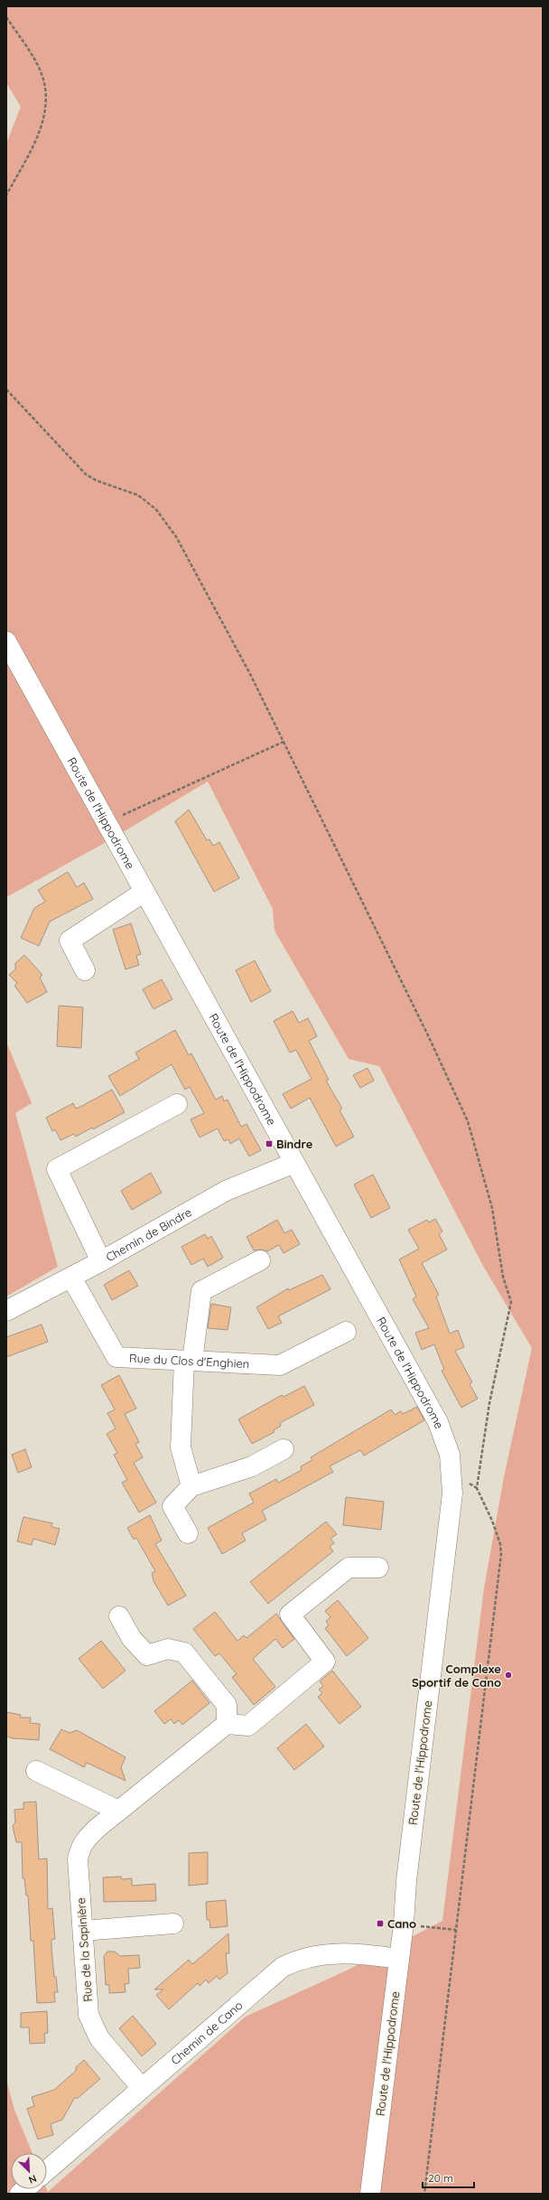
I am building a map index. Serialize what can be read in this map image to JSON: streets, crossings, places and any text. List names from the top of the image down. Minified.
{"streets":{"street":["Route de l'Hippodrome","Chemin de Bindre","Rue du Clos d'Enghien","Rue de la Sapinière","Chemin de Cano"]},"crossings":[["Route de l'Hippodrome","Chemin de Bindre"],["Route de l'Hippodrome","Chemin de Cano"],["Chemin de Bindre","Rue du Clos d'Enghien"],["Rue de la Sapinière","Chemin de Cano"]],"places":{"transit":["Bindre","Cano"],"other":["Complexe Sportif de Cano"]},"scale_bar":"20 m","north":"bottom right"}
